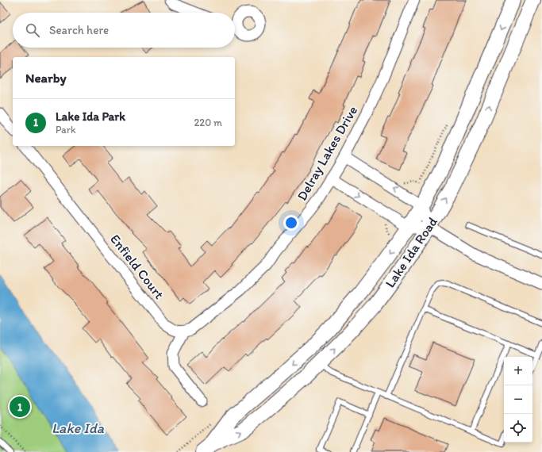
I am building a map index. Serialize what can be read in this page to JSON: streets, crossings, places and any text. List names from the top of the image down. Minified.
{"streets":{"street":["Delray Lakes Drive","Lake Ida Road","Enfield Court"]},"crossings":[["Delray Lakes Drive","Enfield Court"]],"water":["Lake Ida"],"page":{"search":"Search here","heading":"Nearby","list":[{"mark":"1","name":"Lake Ida Park","note":"Park","value":"220 m"}],"map_buttons":["+","−"],"pins":"1"}}
